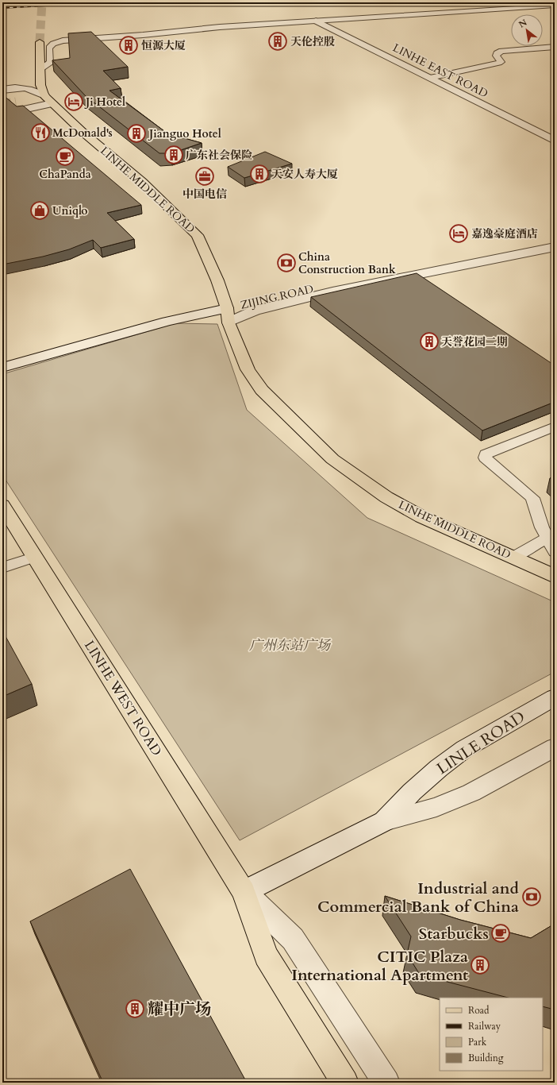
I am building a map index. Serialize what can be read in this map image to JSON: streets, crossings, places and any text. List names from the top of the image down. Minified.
{"streets":{"main road":["LINHE MIDDLE ROAD","LINHE WEST ROAD"],"street":["LINHE EAST ROAD","ZIJING ROAD","LINLE ROAD"]},"crossings":[["LINHE MIDDLE ROAD","ZIJING ROAD"],["LINHE WEST ROAD","LINLE ROAD"]],"parks":["广州东站广场"],"places":{"building":["天伦控股","恒源大厦","Jianguo Hotel","广东社会保险","天安人寿大厦","天誉花园二期","CITIC Plaza International Apartment","耀中广场"],"hotel":["Ji Hotel","嘉逸豪庭酒店"],"restaurant":["McDonald's"],"cafe":["ChaPanda","Starbucks"],"office":["中国电信"],"shop":["Uniqlo"],"bank":["China Construction Bank","Industrial and Commercial Bank of China"]},"legend":["Road","Railway","Park","Building"],"north":"top left"}
